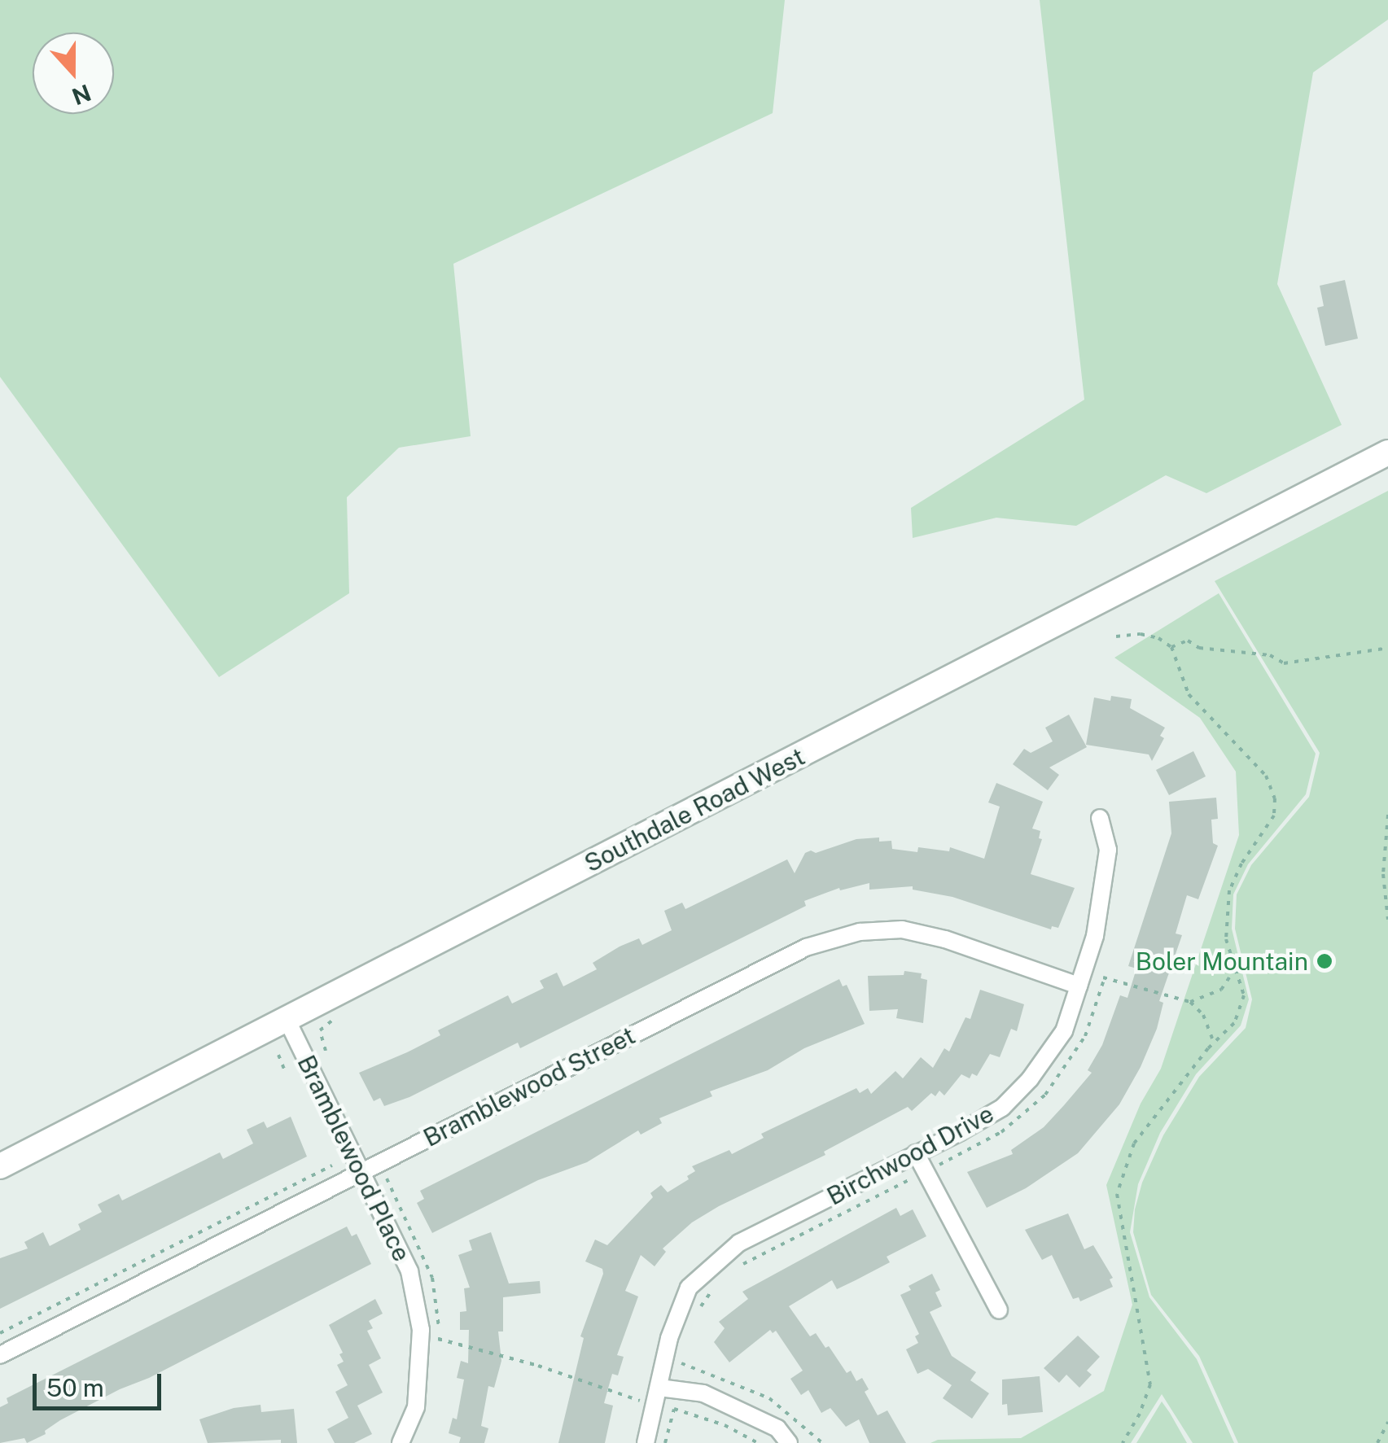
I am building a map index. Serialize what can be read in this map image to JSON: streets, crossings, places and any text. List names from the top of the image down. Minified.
{"streets":{"main road":["Southdale Road West"],"street":["Bramblewood Street","Birchwood Drive","Bramblewood Place"]},"crossings":[["Southdale Road West","Bramblewood Place"],["Bramblewood Street","Birchwood Drive"],["Bramblewood Street","Bramblewood Place"]],"places":["Boler Mountain"],"scale_bar":"50 m","north":"bottom"}
